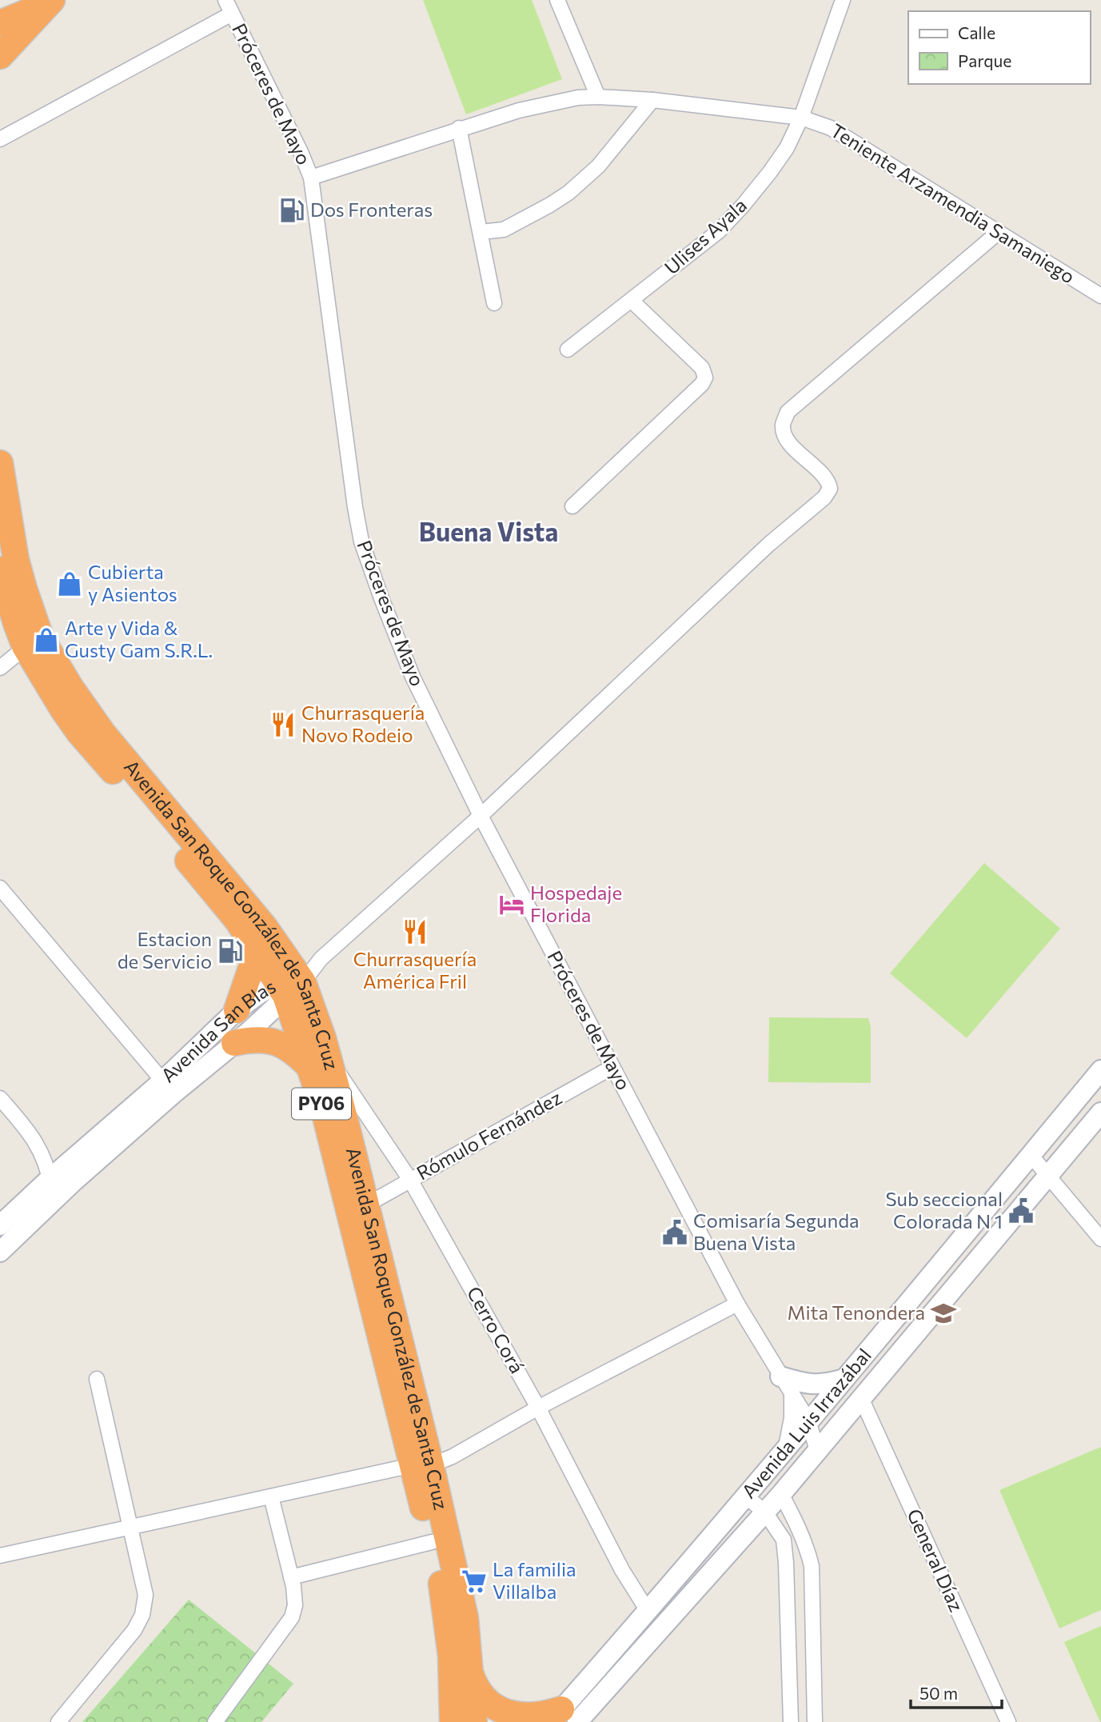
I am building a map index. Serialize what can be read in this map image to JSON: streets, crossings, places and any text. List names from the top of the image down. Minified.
{"streets":{"highway":["Avenida San Roque González de Santa Cruz","PY06"],"main road":["Avenida San Blas","Avenida Luis Irrazábal"],"street":["Próceres de Mayo","Teniente Arzamendia Samaniego","Ulises Ayala","Rómulo Fernández","Cerro Corá","General Díaz"]},"crossings":[["Próceres de Mayo","Teniente Arzamendia Samaniego"],["Próceres de Mayo","Avenida San Blas"],["Próceres de Mayo","Rómulo Fernández"],["Próceres de Mayo","Avenida Luis Irrazábal"],["Teniente Arzamendia Samaniego","Ulises Ayala"],["Teniente Arzamendia Samaniego","Avenida San Blas"],["Avenida San Roque González de Santa Cruz","Avenida San Blas"],["Avenida San Roque González de Santa Cruz","Rómulo Fernández"],["Avenida San Roque González de Santa Cruz","Cerro Corá"],["Rómulo Fernández","Cerro Corá"],["Cerro Corá","Avenida Luis Irrazábal"],["Avenida Luis Irrazábal","General Díaz"]],"districts":["Buena Vista"],"places":{"fuel station":["Dos Fronteras","Estacion de Servicio"],"shop":["Cubierta y Asientos","Arte y Vida & Gusty Gam S.R.L."],"restaurant":["Churrasquería Novo Rodeio","Churrasquería América Fril"],"hotel":["Hospedaje Florida"],"public building":["Sub seccional Colorada N 1","Comisaría Segunda Buena Vista"],"school or university":["Mita Tenondera"],"supermarket":["La familia Villalba"]},"legend":["Calle","Parque"],"scale_bar":"50 m"}
